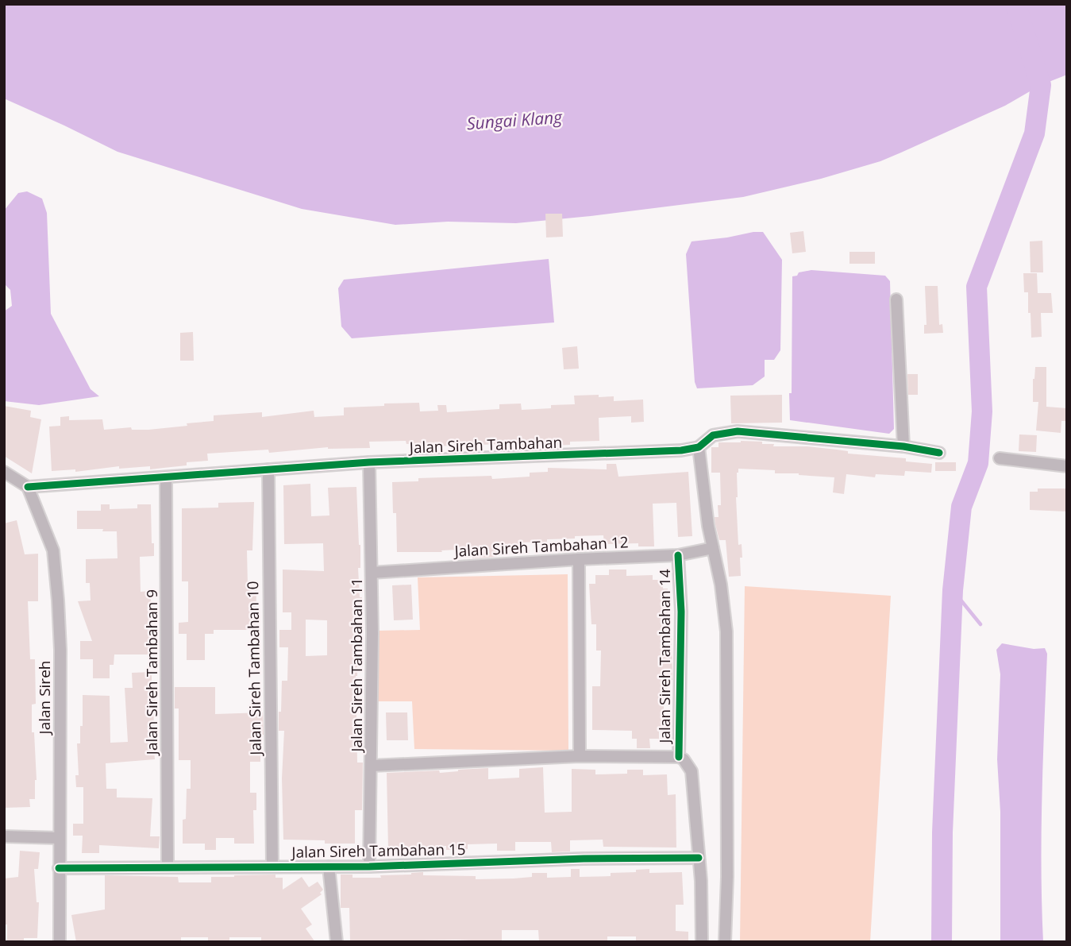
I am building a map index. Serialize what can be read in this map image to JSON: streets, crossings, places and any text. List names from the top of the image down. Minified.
{"streets":{"street":["Jalan Sireh Tambahan","Jalan Sireh Tambahan 12","Jalan Sireh Tambahan 14","Jalan Sireh Tambahan 11","Jalan Sireh Tambahan 10","Jalan Sireh Tambahan 9","Jalan Sireh","Jalan Sireh Tambahan 15"]},"crossings":[["Jalan Sireh Tambahan","Jalan Sireh Tambahan 11"],["Jalan Sireh Tambahan","Jalan Sireh Tambahan 10"],["Jalan Sireh Tambahan","Jalan Sireh Tambahan 9"],["Jalan Sireh Tambahan","Jalan Sireh"],["Jalan Sireh Tambahan 12","Jalan Sireh Tambahan 14"],["Jalan Sireh Tambahan 12","Jalan Sireh Tambahan 11"],["Jalan Sireh Tambahan 14","Jalan Sireh Tambahan 11"],["Jalan Sireh Tambahan 11","Jalan Sireh Tambahan 15"],["Jalan Sireh Tambahan 10","Jalan Sireh Tambahan 15"],["Jalan Sireh Tambahan 9","Jalan Sireh Tambahan 15"],["Jalan Sireh","Jalan Sireh Tambahan 15"]],"water":["Sungai Klang"]}
